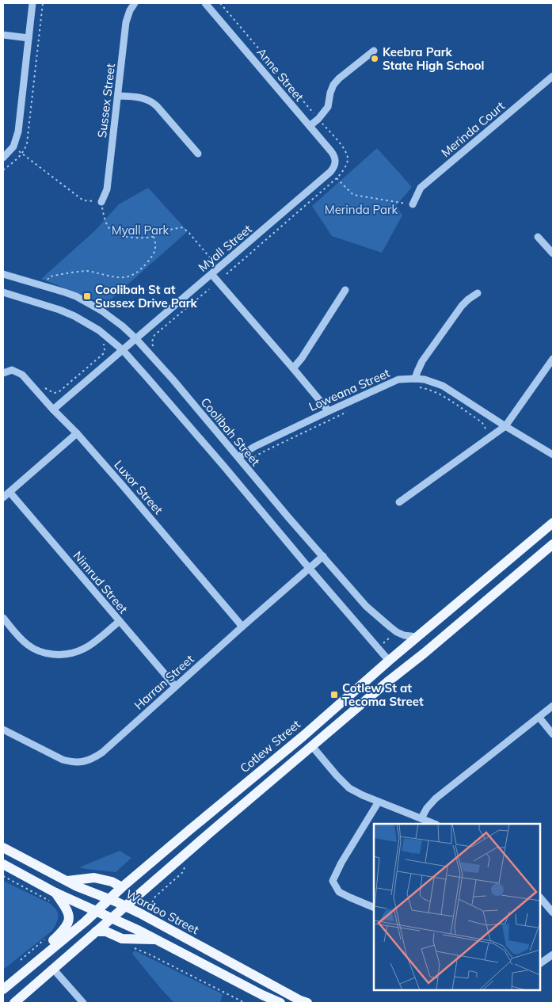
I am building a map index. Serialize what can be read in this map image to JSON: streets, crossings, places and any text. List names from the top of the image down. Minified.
{"streets":{"main road":["Cotlew Street","Wardoo Street"],"street":["Anne Street","Sussex Street","Merinda Court","Myall Street","Loweana Street","Coolibah Street","Luxor Street","Nimrud Street","Harran Street"]},"crossings":[["Anne Street","Myall Street"],["Myall Street","Coolibah Street"],["Myall Street","Luxor Street"],["Loweana Street","Coolibah Street"],["Coolibah Street","Harran Street"],["Coolibah Street","Cotlew Street"],["Luxor Street","Harran Street"],["Nimrud Street","Harran Street"],["Cotlew Street","Wardoo Street"]],"parks":["Merinda Park","Myall Park"],"places":{"other":["Keebra Park State High School"],"transit":["Coolibah St at Sussex Drive Park","Cotlew St at Tecoma Street"]}}
